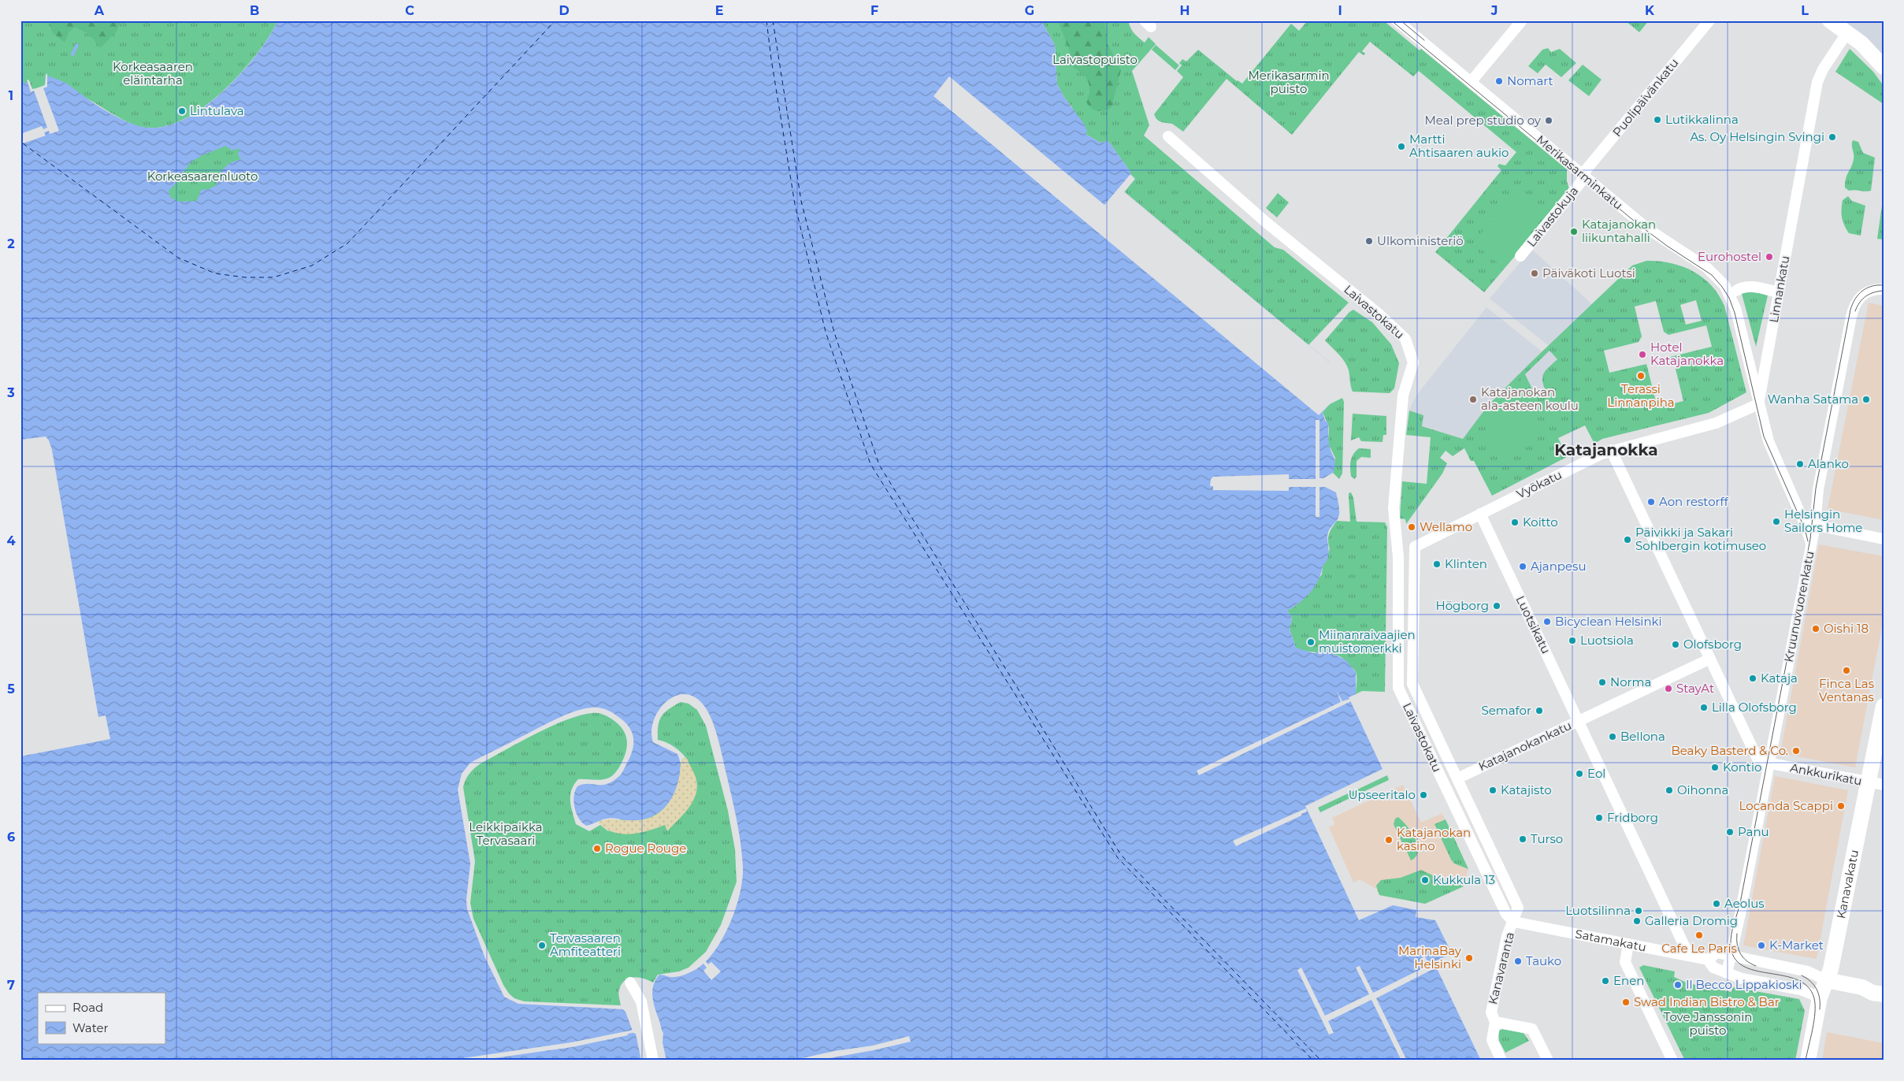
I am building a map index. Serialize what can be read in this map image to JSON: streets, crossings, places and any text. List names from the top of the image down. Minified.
{"streets":{"main road":["Kanavakatu"],"street":["Puolipäivänkatu","Merikasarminkatu","Laivastokuja","Linnankatu","Laivastokatu","Vyökatu","Kruunuvuorenkatu","Luotsikatu","Katajanokankatu","Ankkurikatu","Satamakatu","Kanavaranta"]},"crossings":[["Puolipäivänkatu","Merikasarminkatu"],["Puolipäivänkatu","Laivastokuja"],["Merikasarminkatu","Laivastokuja"],["Merikasarminkatu","Linnankatu"],["Merikasarminkatu","Vyökatu"],["Linnankatu","Vyökatu"],["Linnankatu","Kruunuvuorenkatu"],["Laivastokatu","Vyökatu"],["Laivastokatu","Katajanokankatu"],["Laivastokatu","Satamakatu"],["Laivastokatu","Kanavaranta"],["Vyökatu","Luotsikatu"],["Kruunuvuorenkatu","Ankkurikatu"],["Kruunuvuorenkatu","Satamakatu"],["Luotsikatu","Katajanokankatu"],["Luotsikatu","Satamakatu"],["Ankkurikatu","Kanavakatu"],["Kanavakatu","Satamakatu"],["Satamakatu","Kanavaranta"]],"districts":["Katajanokka"],"parks":["Laivastopuisto","Korkeasaaren eläintarha","Merikasarmin puisto","Korkeasaarenluoto","Leikkipaikka Tervasaari","Tove Janssonin puisto"],"places":["Nomart","Lintulava","Lutikkalinna","Meal prep studio oy","As. Oy Helsingin Svingi","Martti Ahtisaaren aukio","Katajanokan liikuntahalli","Ulkoministeriö","Eurohostel","Päiväkoti Luotsi","Hotel Katajanokka","Terassi Linnanpiha","Katajanokan ala-asteen koulu","Wanha Satama","Alanko","Aon restorff","Helsingin Sailors Home","Koitto","Wellamo","Päivikki ja Sakari Sohlbergin kotimuseo","Klinten","Ajanpesu","Högborg","Bicyclean Helsinki","Oishi 18","Luotsiola","Miinanraivaajien muistomerkki","Olofsborg","Finca Las Ventanas","Kataja","Norma","StayAt","Lilla Olofsborg","Semafor","Bellona","Beaky Basterd & Co.","Kontio","Eol","Katajisto","Oihonna","Upseeritalo","Locanda Scappi","Fridborg","Panu","Turso","Katajanokan kasino","Rogue Rouge","Kukkula 13","Aeolus","Luotsilinna","Galleria Dromig","Cafe Le Paris","Tervasaaren Amfiteatteri","K-Market","MarinaBay Helsinki","Tauko","Enen","Il Becco Lippakioski","Swad Indian Bistro & Bar"],"legend":["Road","Water"],"grid":{"columns":["A","B","C","D","E","F","G","H","I","J","K","L"],"rows":["1","2","3","4","5","6","7"]}}
